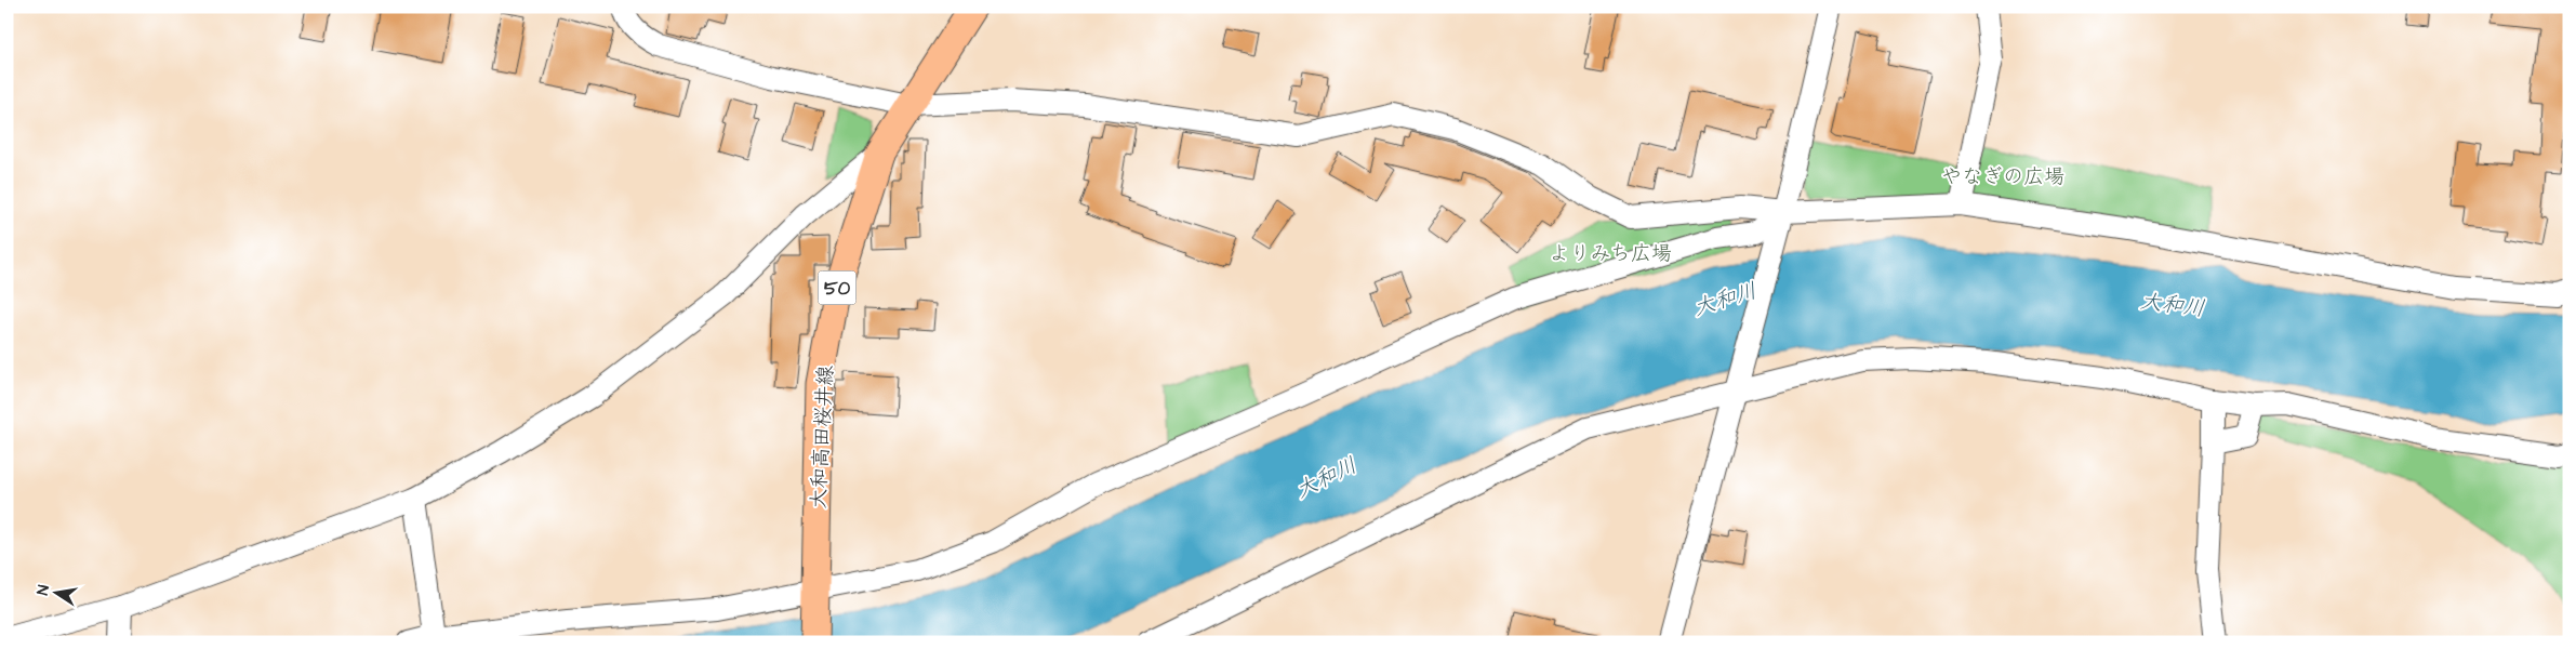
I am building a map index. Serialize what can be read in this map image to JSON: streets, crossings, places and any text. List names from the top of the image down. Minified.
{"streets":{"main road":["50","大和高田桜井線"]},"water":["大和川"],"parks":["やなぎの広場","よりみち広場"],"north":"left"}
